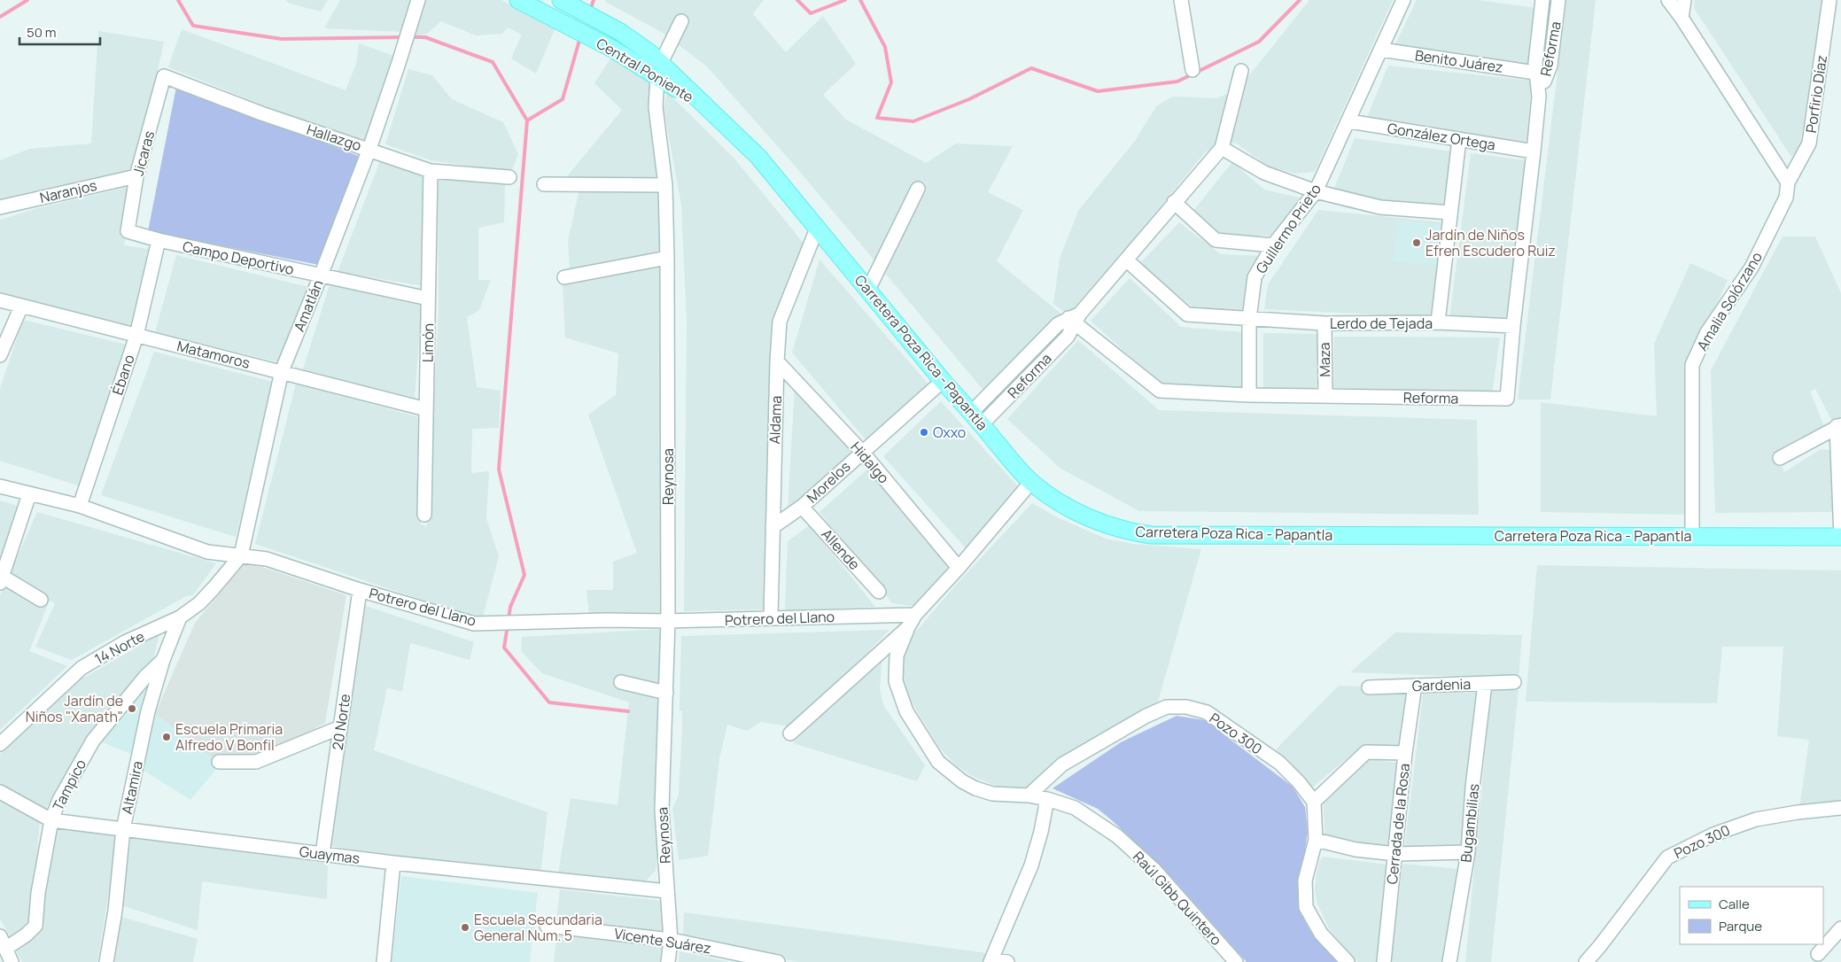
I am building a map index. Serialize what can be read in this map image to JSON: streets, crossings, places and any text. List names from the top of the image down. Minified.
{"streets":{"main road":["Central Poniente","Carretera Poza Rica - Papantla"],"street":["Reforma","Benito Juárez","Porfirio Díaz","González Ortega","Hallazgo","Jicaras","Naranjos","Guillermo Prieto","Campo Deportivo","Amalia Solórzano","Amatlán","Lerdo de Tejada","Limón","Matamoros","Maza","Ébano","Aldama","Hidalgo","Reynosa","Morelos","Allende","Potrero del Llano","14 Norte","Gardenia","20 Norte","Pozo 300","Tampico","Altamira","Bugambilias","Cerrada de la Rosa","Guaymas","Raúl Gibb Quintero","Vicente Suárez"]},"crossings":[["Reforma","Benito Juárez"],["Reforma","González Ortega"],["Reforma","Guillermo Prieto"],["Reforma","Lerdo de Tejada"],["Reforma","Carretera Poza Rica - Papantla"],["Reforma","Maza"],["Benito Juárez","Guillermo Prieto"],["Central Poniente","Carretera Poza Rica - Papantla"],["Central Poniente","Reynosa"],["Porfirio Díaz","Amalia Solórzano"],["González Ortega","Guillermo Prieto"],["Hallazgo","Jicaras"],["Hallazgo","Amatlán"],["Hallazgo","Limón"],["Jicaras","Naranjos"],["Jicaras","Campo Deportivo"],["Guillermo Prieto","Lerdo de Tejada"],["Campo Deportivo","Amatlán"],["Campo Deportivo","Limón"],["Campo Deportivo","Ébano"],["Amalia Solórzano","Carretera Poza Rica - Papantla"],["Amatlán","Matamoros"],["Amatlán","Potrero del Llano"],["Amatlán","14 Norte"],["Lerdo de Tejada","Maza"],["Limón","Matamoros"],["Carretera Poza Rica - Papantla","Aldama"],["Carretera Poza Rica - Papantla","Morelos"],["Matamoros","Ébano"],["Ébano","Potrero del Llano"],["Aldama","Hidalgo"],["Aldama","Morelos"],["Aldama","Potrero del Llano"],["Hidalgo","Morelos"],["Reynosa","Potrero del Llano"],["Reynosa","Guaymas"],["Reynosa","Vicente Suárez"],["Morelos","Allende"],["Potrero del Llano","14 Norte"],["Potrero del Llano","20 Norte"],["14 Norte","Altamira"],["Gardenia","Bugambilias"],["Gardenia","Cerrada de la Rosa"],["20 Norte","Guaymas"],["Tampico","Altamira"],["Tampico","Guaymas"],["Altamira","Guaymas"]],"places":["Jardín de Niños Efren Escudero Ruiz","Oxxo","Jardín de Niños \"Xanath\"","Escuela Primaria Alfredo V Bonfil","Escuela Secundaria General Num. 5"],"legend":["Calle","Parque"],"scale_bar":"50 m"}
